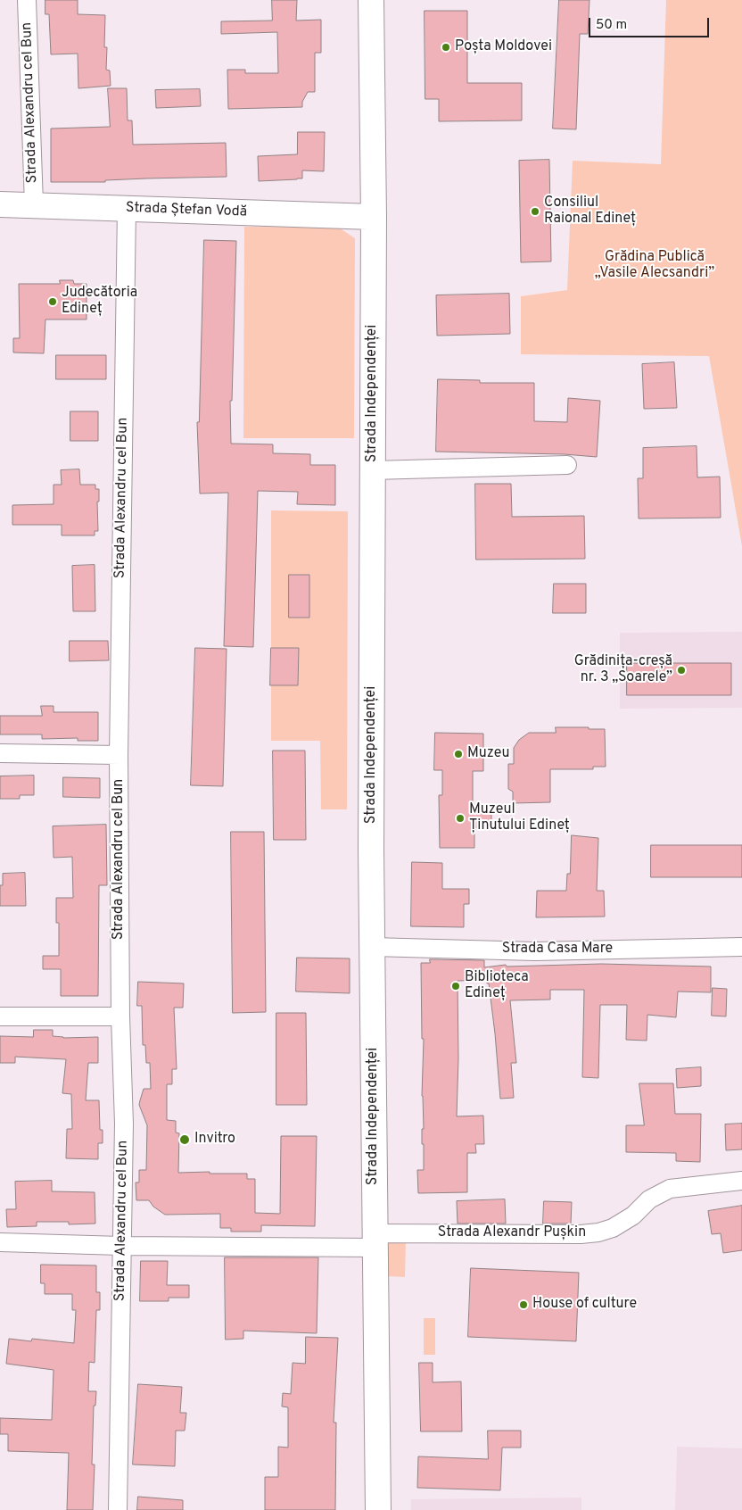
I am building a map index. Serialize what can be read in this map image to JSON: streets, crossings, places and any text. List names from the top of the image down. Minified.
{"streets":{"main road":["Strada Ștefan Vodă","Strada Independenței"],"street":["Strada Alexandru cel Bun","Strada Casa Mare","Strada Alexandr Pușkin"]},"crossings":[["Strada Alexandru cel Bun","Strada Ștefan Vodă"],["Strada Alexandru cel Bun","Strada Alexandr Pușkin"],["Strada Ștefan Vodă","Strada Independenței"],["Strada Independenței","Strada Casa Mare"],["Strada Independenței","Strada Alexandr Pușkin"]],"parks":["Grădina Publică „Vasile Alecsandri”"],"places":["Poșta Moldovei","Consiliul Raional Edineț","Judecătoria Edineț","Grădinița-creșă nr. 3 „Soarele”","Muzeu","Muzeul Ținutului Edineț","Biblioteca Edineț","Invitro","House of culture"],"scale_bar":"50 m"}
